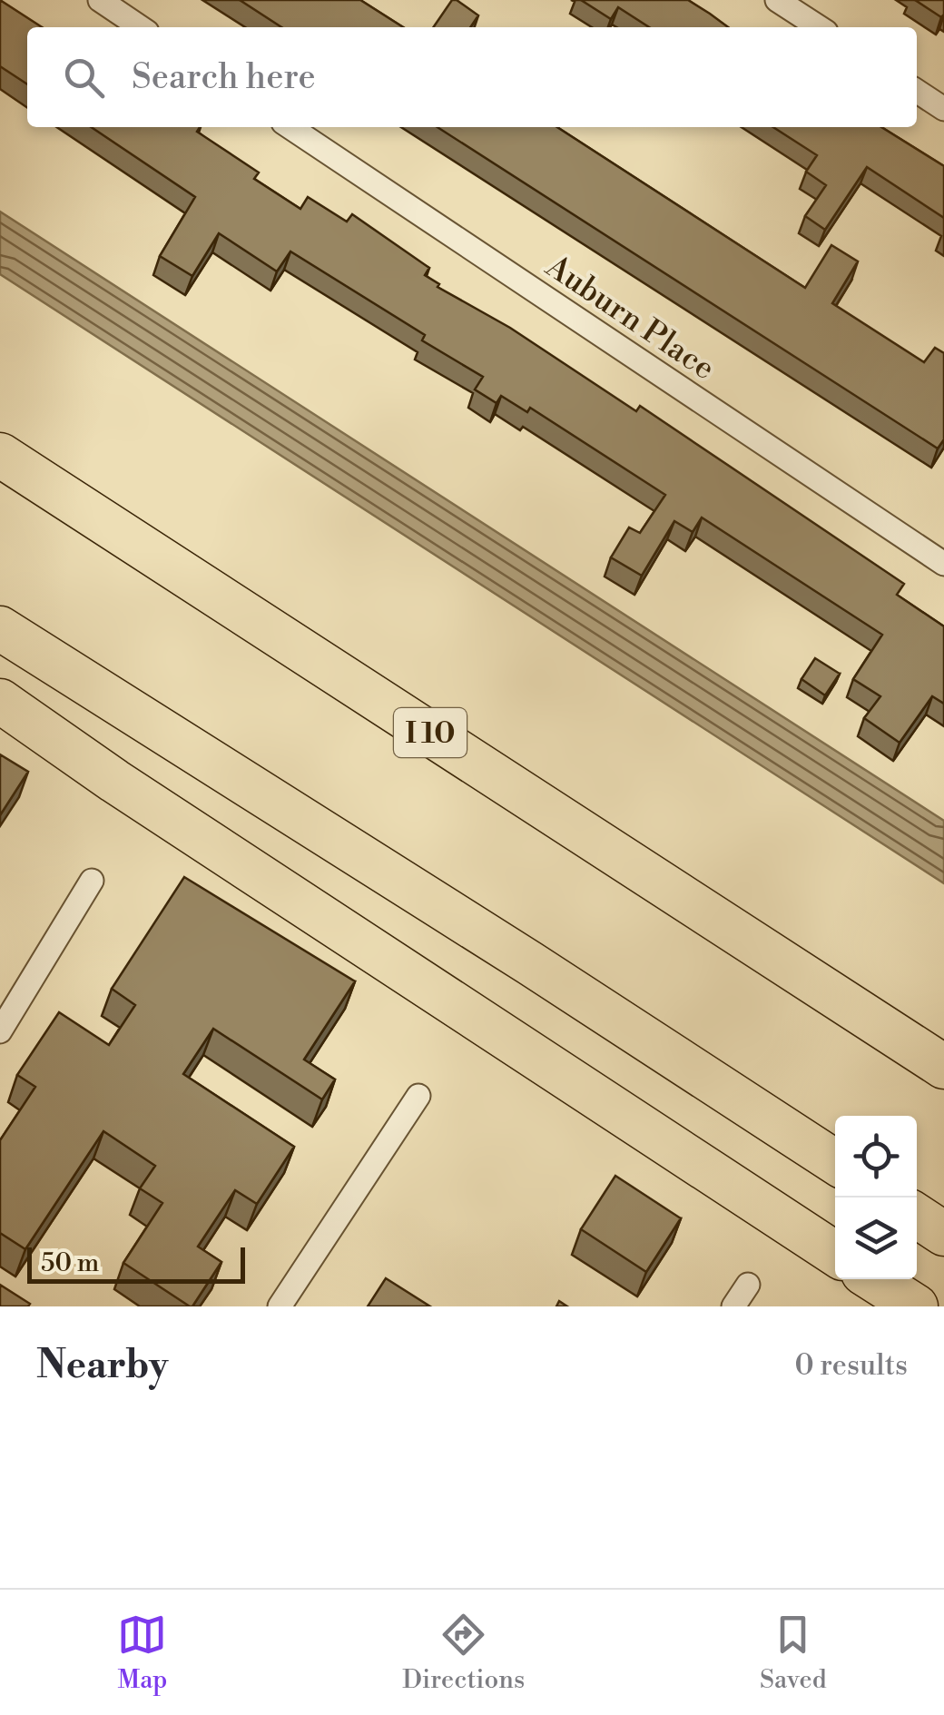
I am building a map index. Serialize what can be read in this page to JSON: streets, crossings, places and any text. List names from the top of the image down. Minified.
{"streets":{"highway":["I 10"],"street":["Auburn Place"]},"scale_bar":"50 m","page":{"search":"Search here","scale":"50 m","heading":["Nearby","0 results"],"nav":["Map","Directions","Saved"]}}
